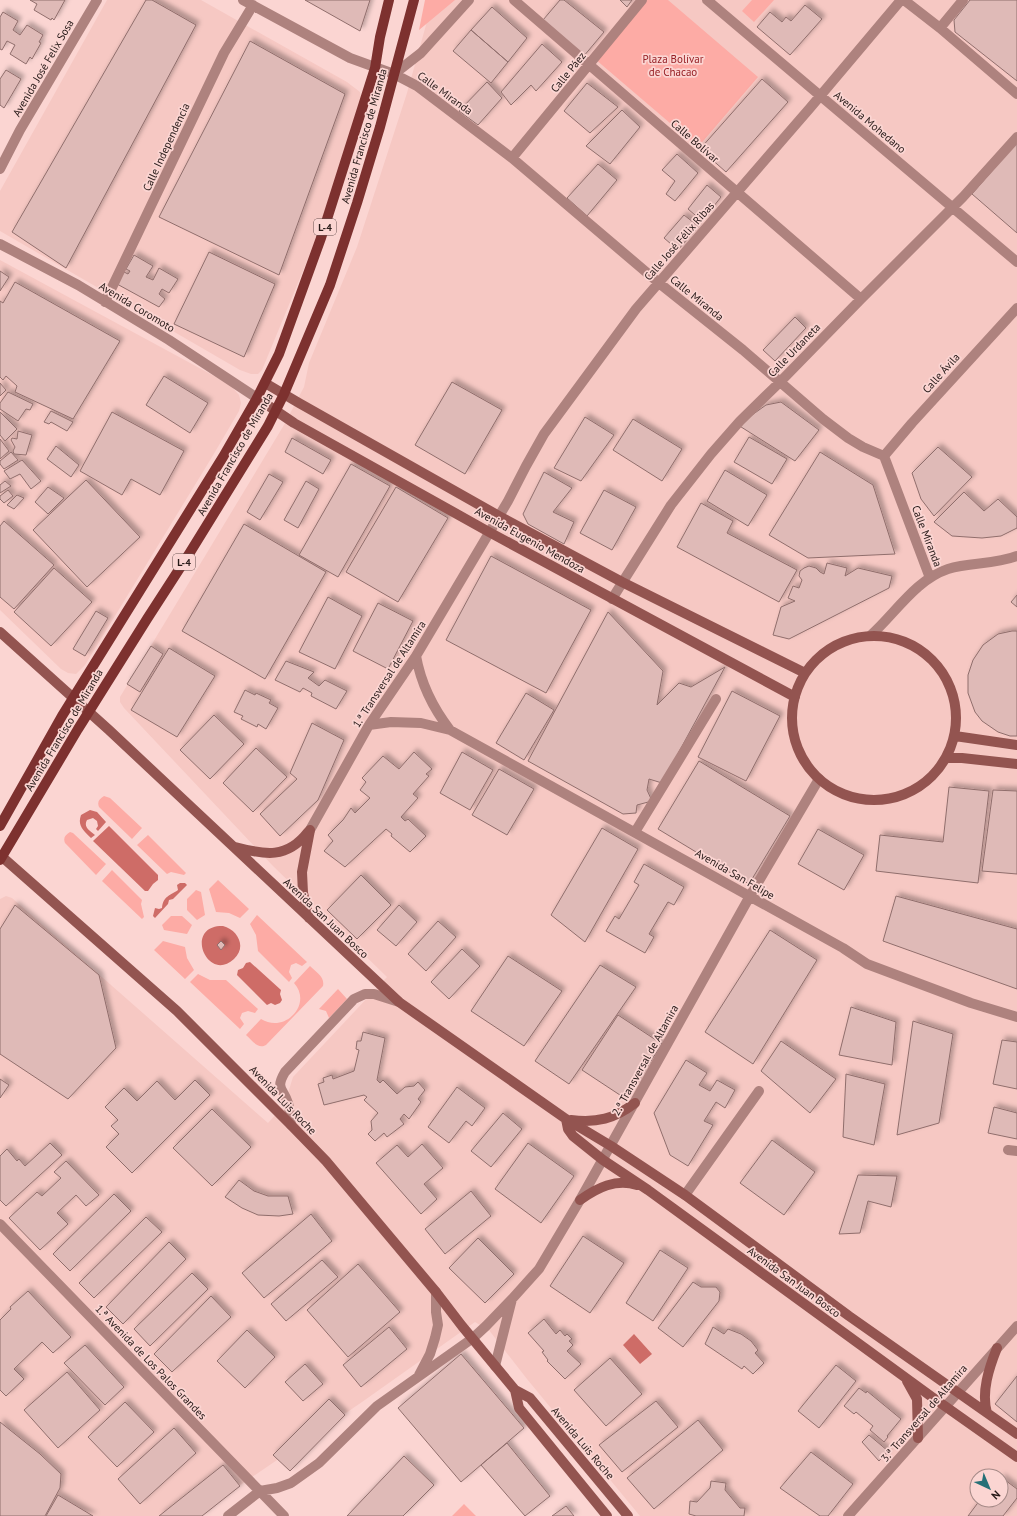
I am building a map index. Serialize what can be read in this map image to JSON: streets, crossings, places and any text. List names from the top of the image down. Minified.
{"streets":{"main road":["Avenida Francisco de Miranda","L-4","Avenida Eugenio Mendoza","Avenida San Juan Bosco","Avenida Luis Roche"],"street":["Avenida José Felix Sosa","Calle Páez","Calle Miranda","Avenida Mohedano","Calle Bolívar","Calle Independencia","Calle José Félix Ribas","Avenida Coromoto","Calle Urdaneta","Calle Ávila","1.ª Transversal de Altamira","Avenida San Felipe","2.ª Transversal de Altamira","1.ª Avenida de Los Palos Grandes","3.ª Transversal de Altamira"]},"crossings":[["Calle Páez","Calle Miranda"],["Calle Páez","Calle Bolívar"],["Calle Miranda","Avenida Francisco de Miranda"],["Calle Miranda","Calle Independencia"],["Calle Miranda","Calle José Félix Ribas"],["Calle Miranda","Calle Urdaneta"],["Calle Miranda","Calle Ávila"],["Avenida Mohedano","Calle José Félix Ribas"],["Avenida Mohedano","Calle Urdaneta"],["Avenida Francisco de Miranda","Avenida Coromoto"],["Avenida Francisco de Miranda","Avenida Eugenio Mendoza"],["Avenida Francisco de Miranda","Avenida San Juan Bosco"],["Avenida Francisco de Miranda","Avenida Luis Roche"],["Calle Bolívar","Calle José Félix Ribas"],["Calle Bolívar","Calle Urdaneta"],["Calle Independencia","Avenida Coromoto"],["Calle José Félix Ribas","Avenida Eugenio Mendoza"],["Calle José Félix Ribas","1.ª Transversal de Altamira"],["Avenida Coromoto","Avenida Eugenio Mendoza"],["Calle Urdaneta","Avenida Eugenio Mendoza"],["Avenida Eugenio Mendoza","1.ª Transversal de Altamira"],["1.ª Transversal de Altamira","Avenida San Felipe"],["Avenida San Felipe","2.ª Transversal de Altamira"],["Avenida San Juan Bosco","2.ª Transversal de Altamira"],["Avenida San Juan Bosco","3.ª Transversal de Altamira"],["2.ª Transversal de Altamira","Avenida Luis Roche"],["2.ª Transversal de Altamira","1.ª Avenida de Los Palos Grandes"]],"parks":["Plaza Bolívar de Chacao"],"north":"bottom right"}
